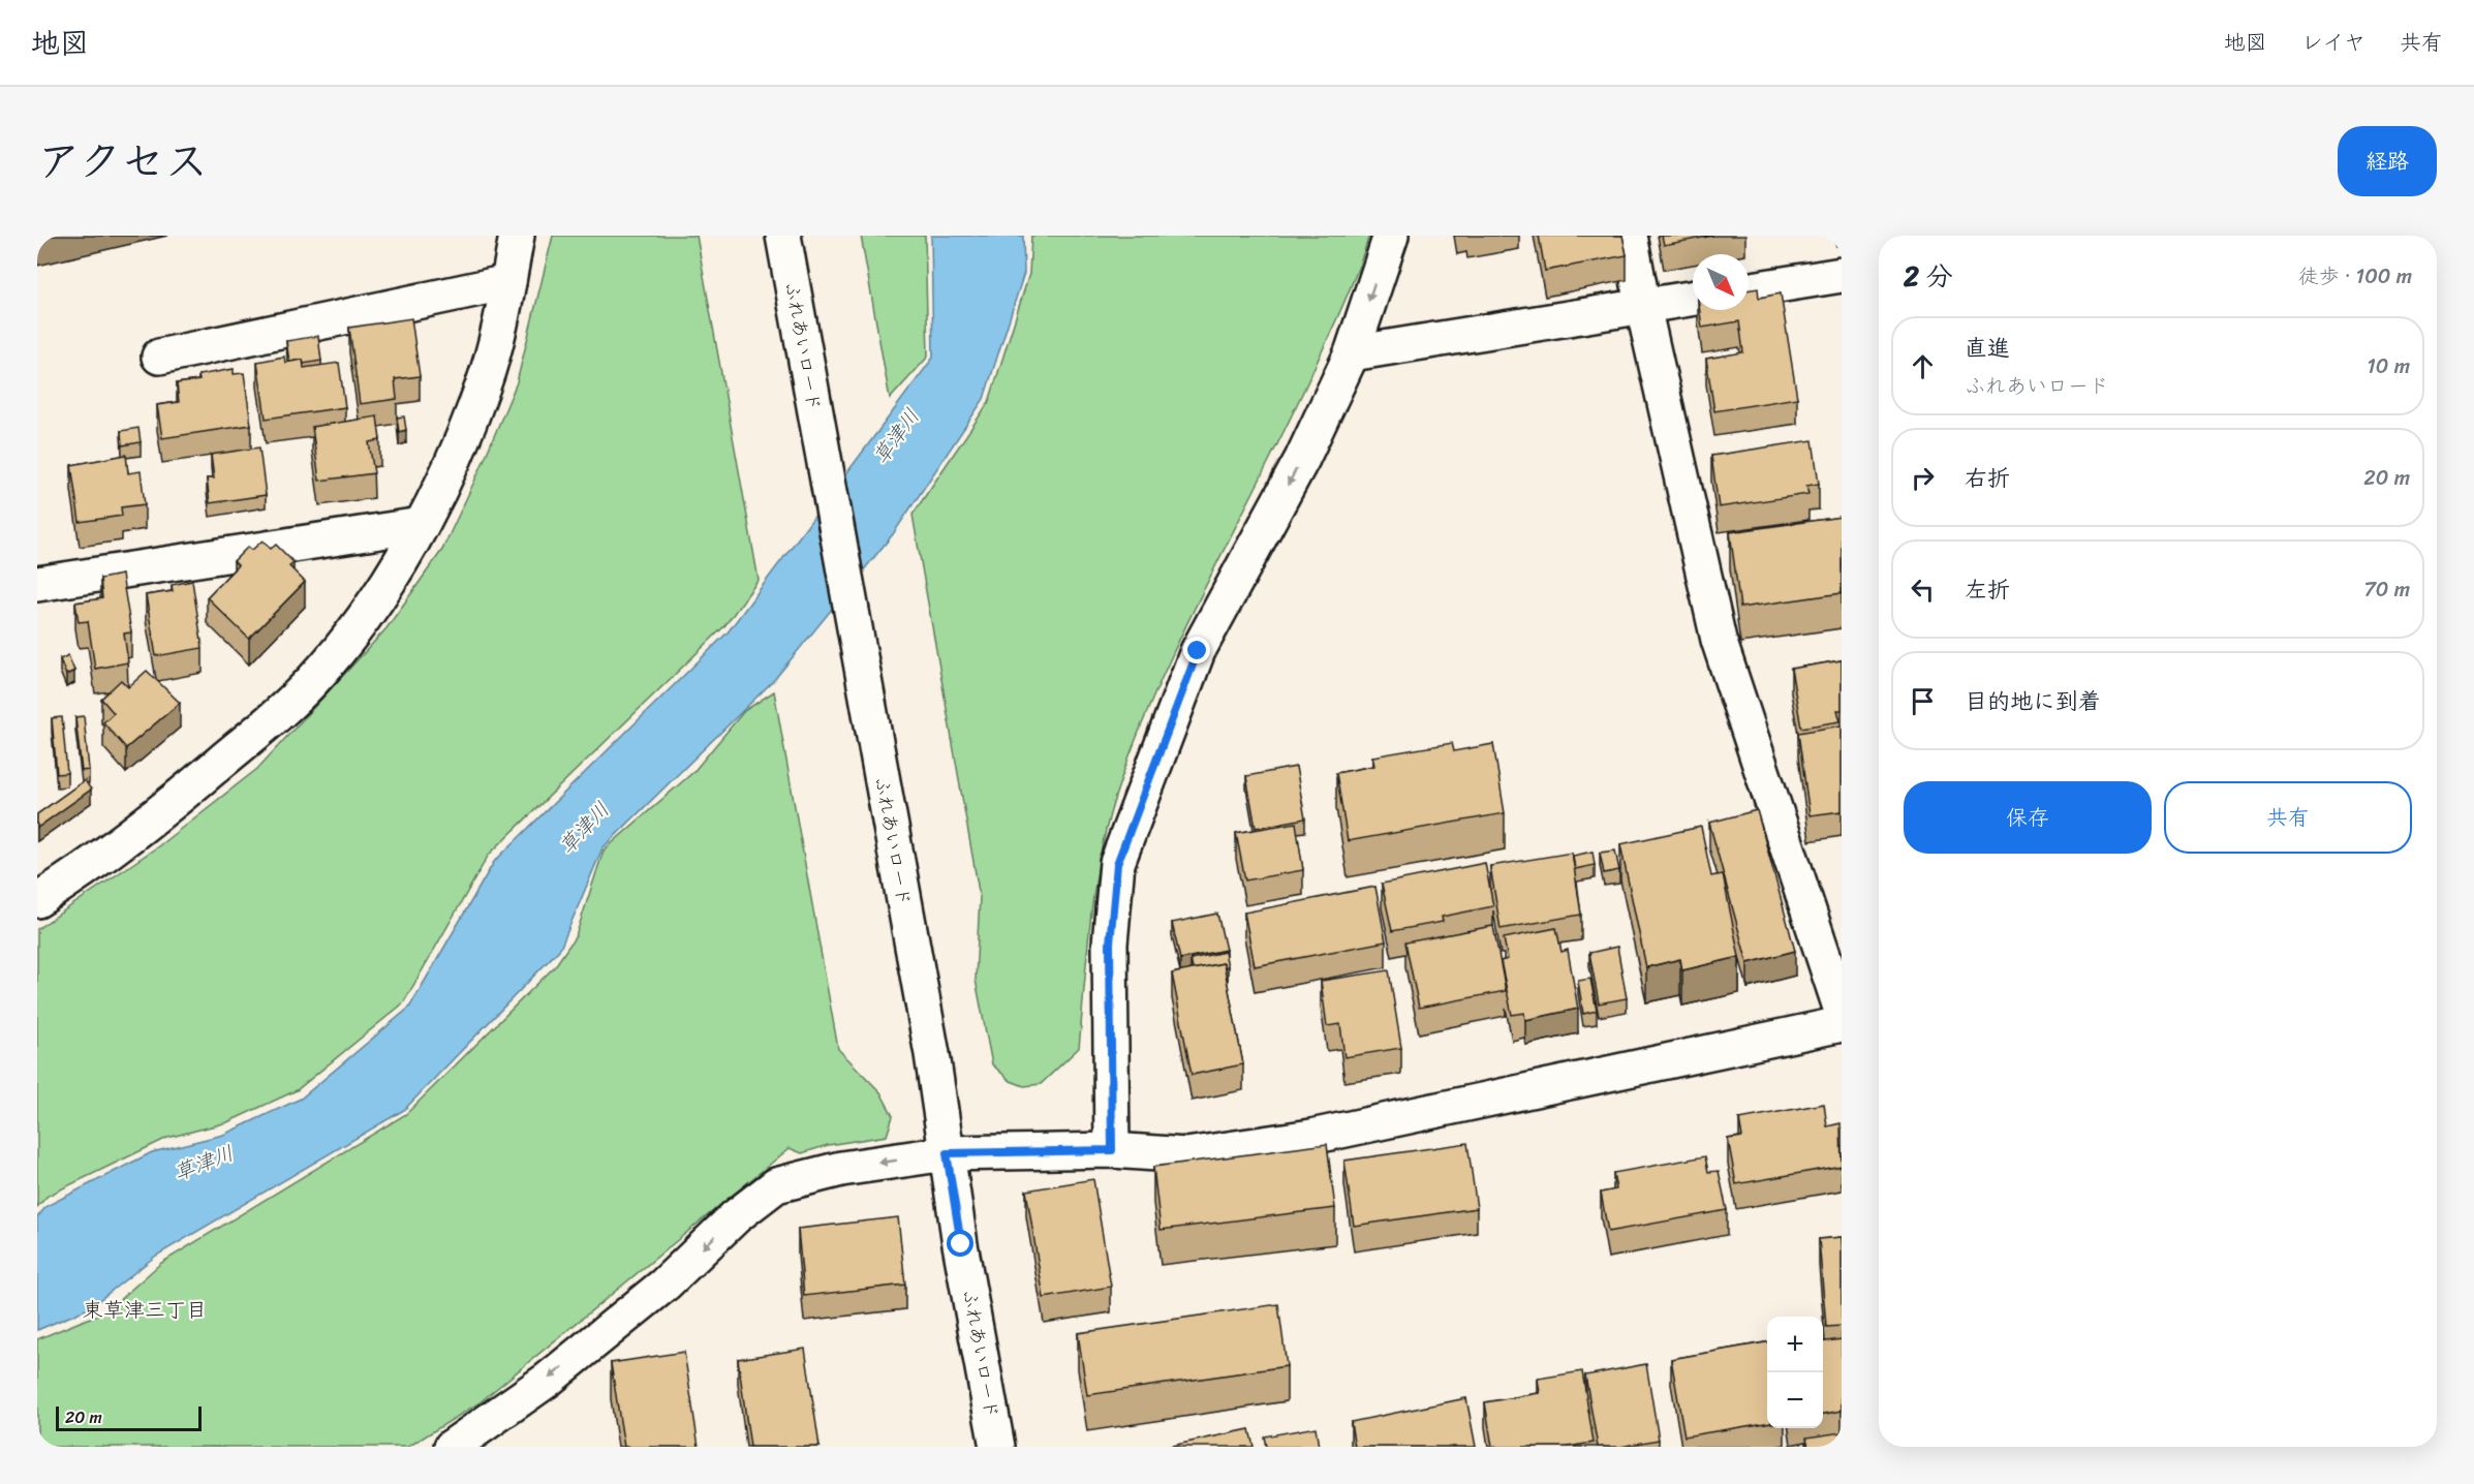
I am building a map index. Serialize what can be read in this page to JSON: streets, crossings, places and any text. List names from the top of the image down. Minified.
{"streets":{"street":["ふれあいロード"]},"districts":["東草津三丁目"],"water":["草津川"],"scale_bar":"20 m","north":"bottom right","page":{"header":"地図","nav":["地図","レイヤ","共有"],"title":"アクセス","buttons":["経路",["保存","共有"]],"heading":["2 分","徒歩 · 100 m"],"list":[["直進","ふれあいロード","10 m"],["右折","20 m"],["左折","70 m"],"目的地に到着"],"map_buttons":["+","−"],"scale":"20 m"}}
